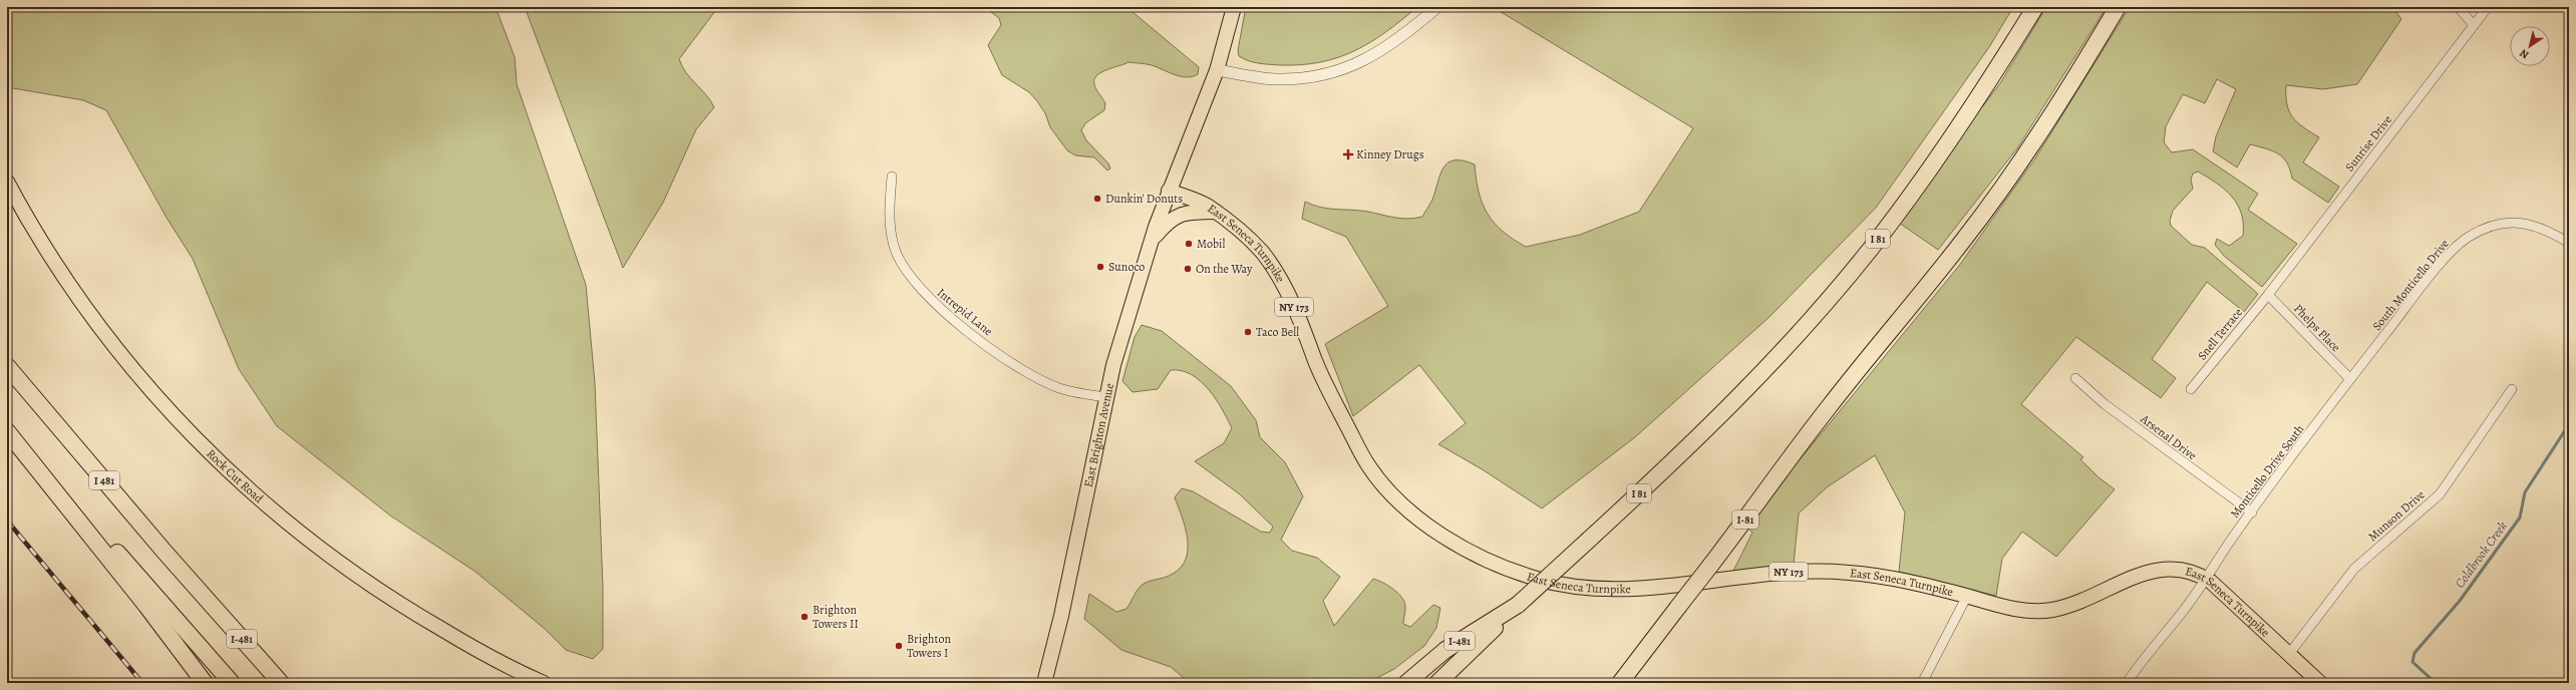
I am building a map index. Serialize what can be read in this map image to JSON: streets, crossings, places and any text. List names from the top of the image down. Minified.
{"streets":{"highway":["I 81","I 481","I-81","I-481"],"main road":["East Seneca Turnpike","NY 173","East Brighton Avenue","Rock Cut Road"],"street":["Sunrise Drive","South Monticello Drive","Intrepid Lane","Phelps Place","Snell Terrace","Arsenal Drive","Monticello Drive South","Munson Drive"]},"crossings":[["Sunrise Drive","Phelps Place"],["Sunrise Drive","Snell Terrace"],["I 81","I-481"],["East Seneca Turnpike","East Brighton Avenue"],["East Seneca Turnpike","Monticello Drive South"],["East Seneca Turnpike","Munson Drive"],["South Monticello Drive","Phelps Place"],["South Monticello Drive","Monticello Drive South"],["Intrepid Lane","East Brighton Avenue"],["Phelps Place","Snell Terrace"],["Phelps Place","Monticello Drive South"],["Arsenal Drive","Monticello Drive South"],["I 481","I-481"]],"water":["Coldbrook Creek"],"places":{"health":["Kinney Drugs"],"other":["Dunkin' Donuts","Mobil","Sunoco","On the Way","Taco Bell","Brighton Towers II","Brighton Towers I"]},"north":"bottom left"}
